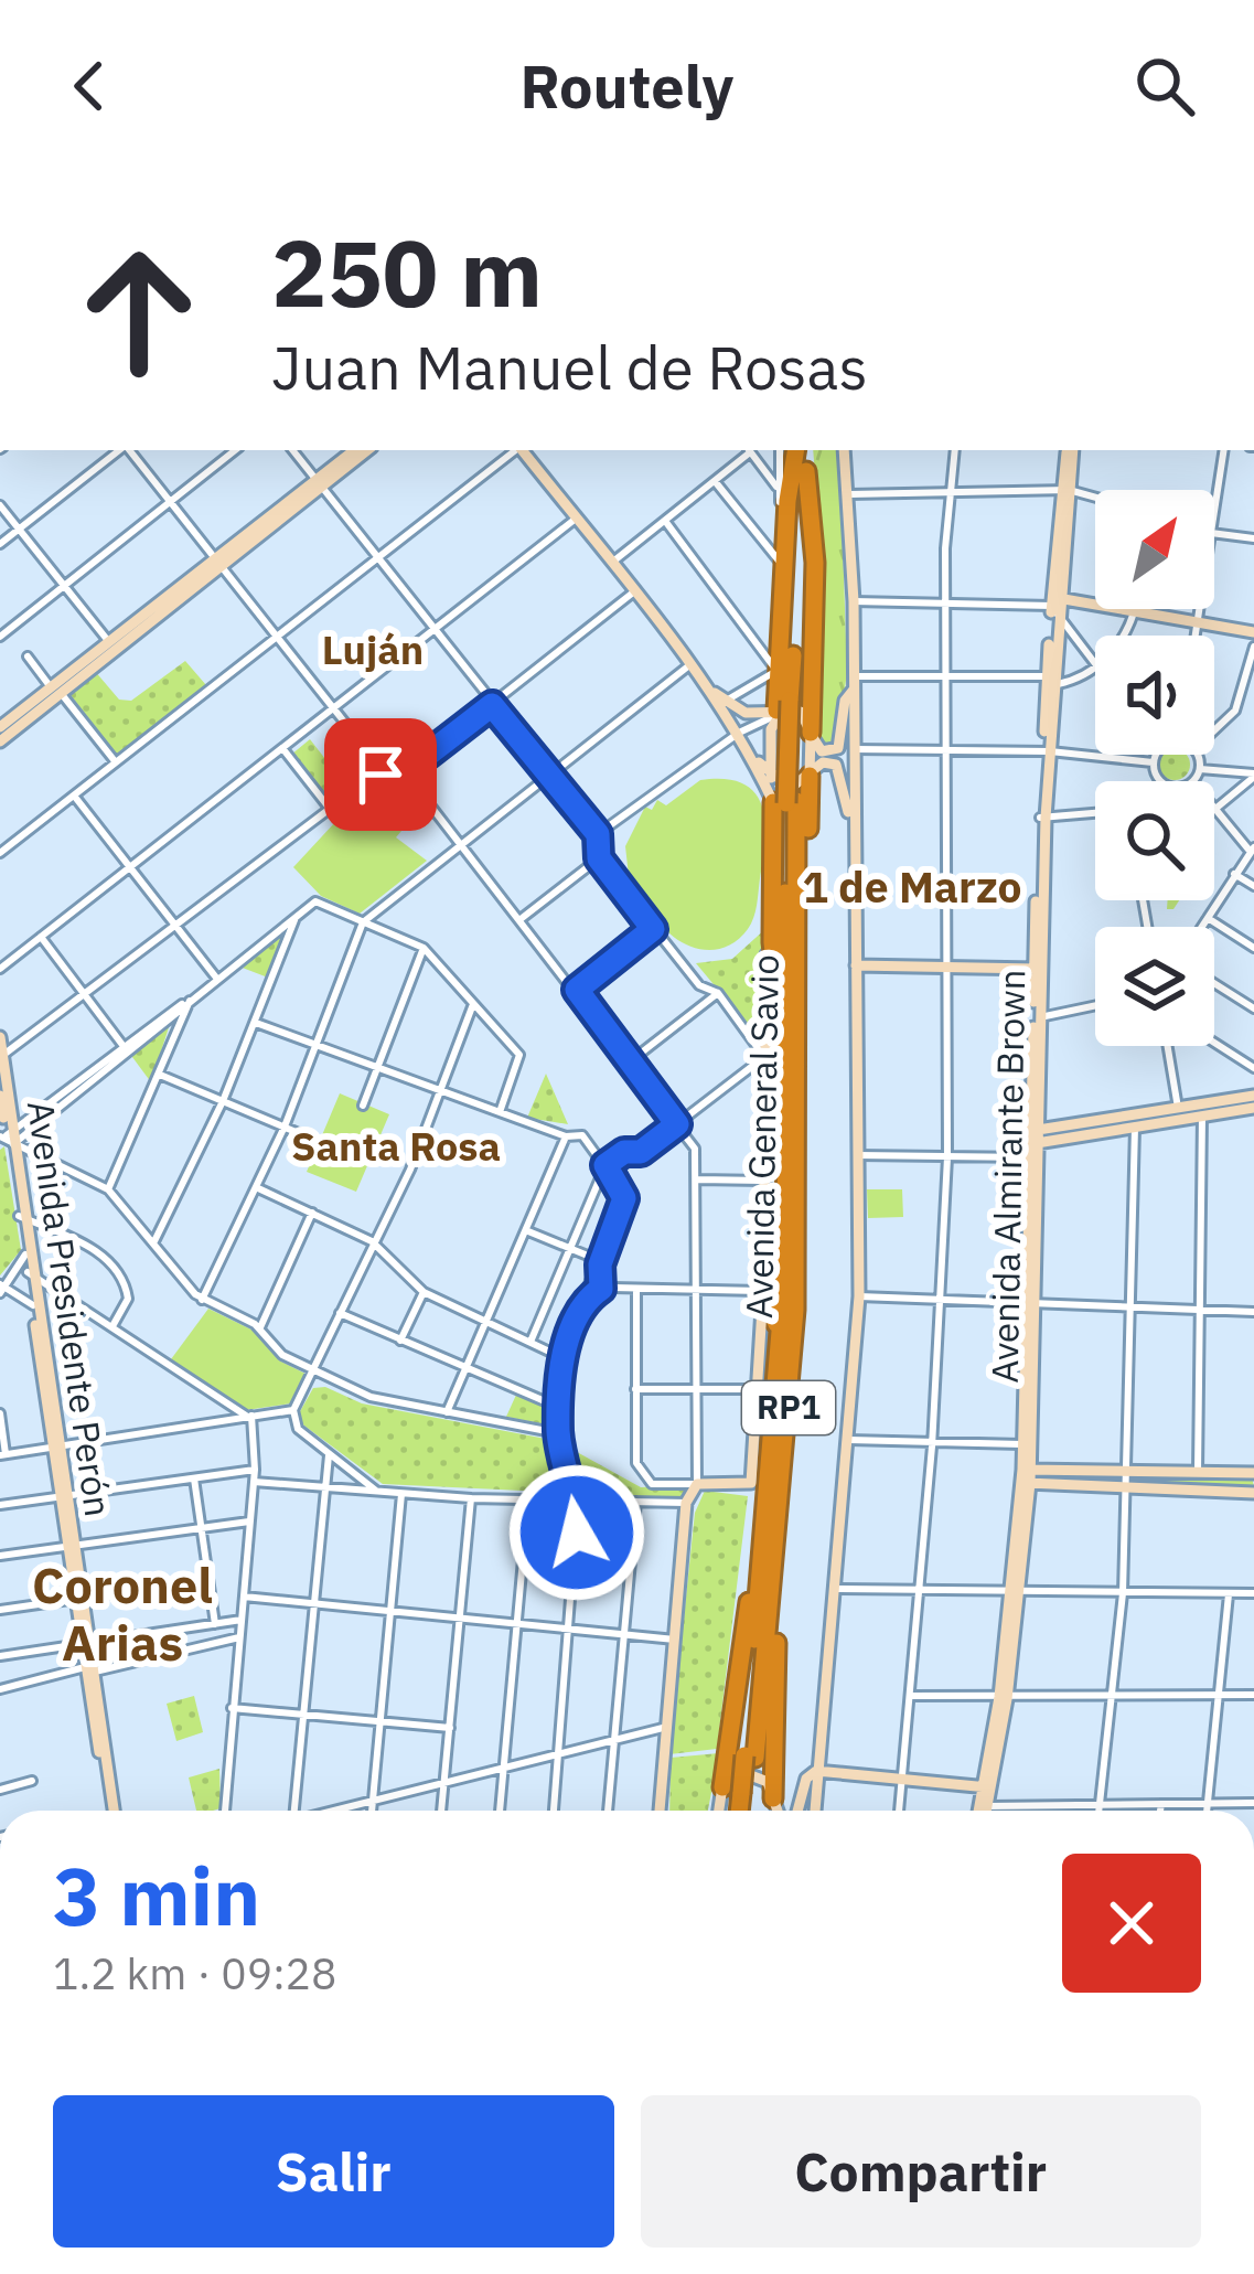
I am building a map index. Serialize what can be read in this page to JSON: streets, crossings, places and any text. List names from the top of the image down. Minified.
{"streets":{"highway":["Avenida General Savio","RP1"],"main road":["Avenida Almirante Brown","Avenida Presidente Perón"]},"districts":["Luján","1 de Marzo","Santa Rosa","Coronel Arias"],"north":"top right","page":{"header":"Routely","turn":["250 m","Juan Manuel de Rosas"],"heading":["3 min","1.2 km · 09:28"],"buttons":["Salir","Compartir"]}}
